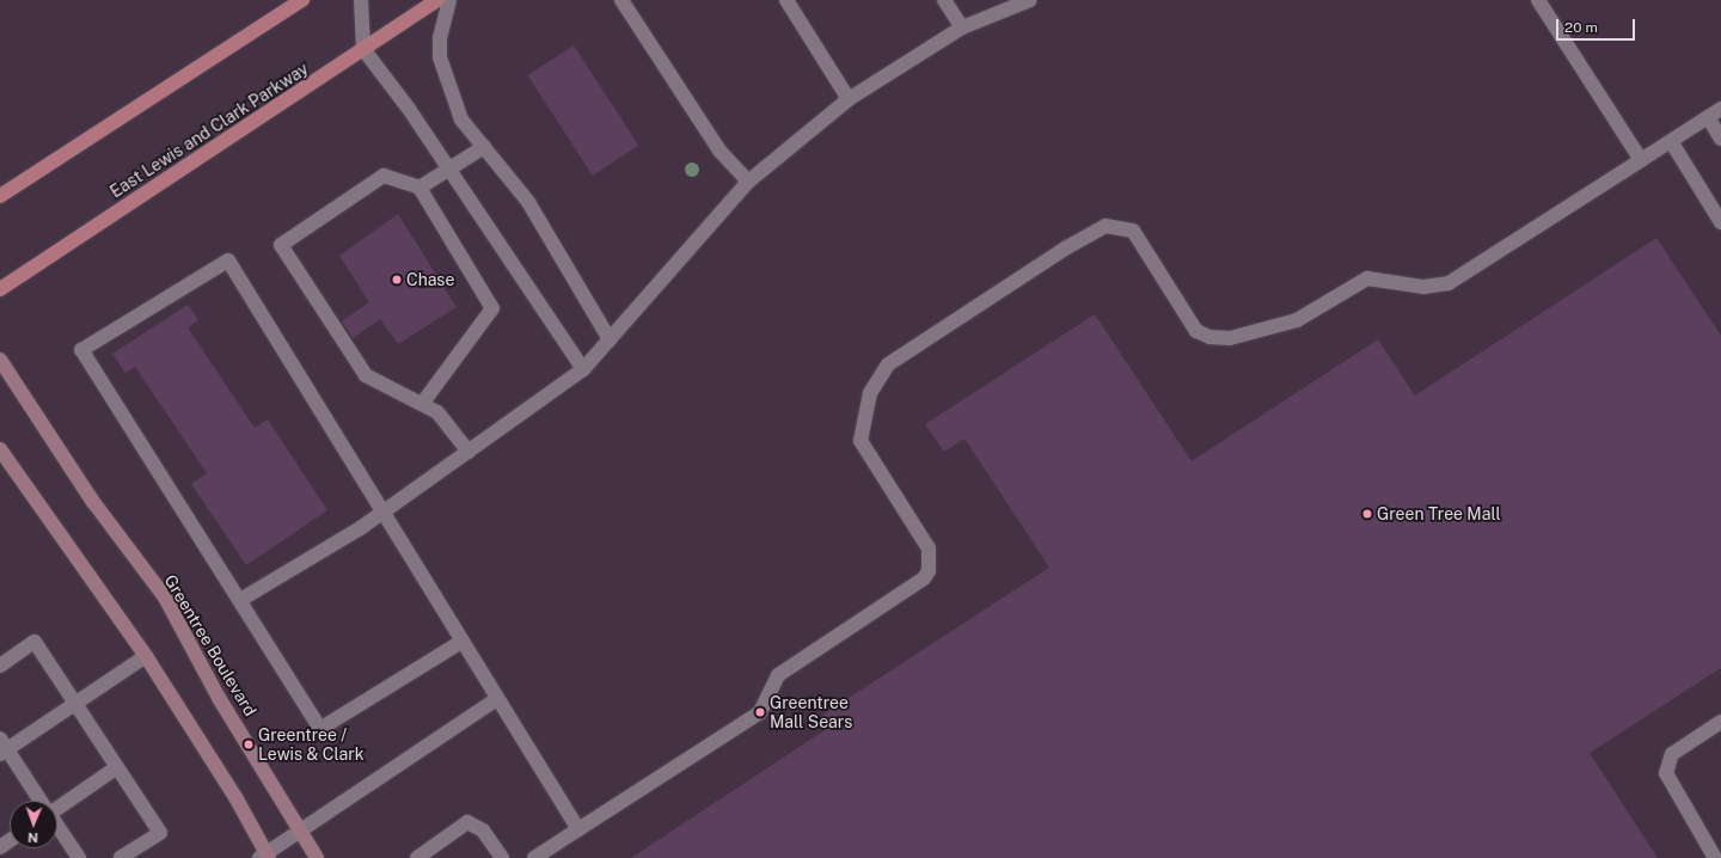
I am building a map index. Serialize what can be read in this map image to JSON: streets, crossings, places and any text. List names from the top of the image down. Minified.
{"streets":{"main road":["East Lewis and Clark Parkway","Greentree Boulevard"]},"places":["Chase","Green Tree Mall","Greentree Mall Sears","Greentree / Lewis & Clark"],"scale_bar":"20 m","north":"bottom"}
